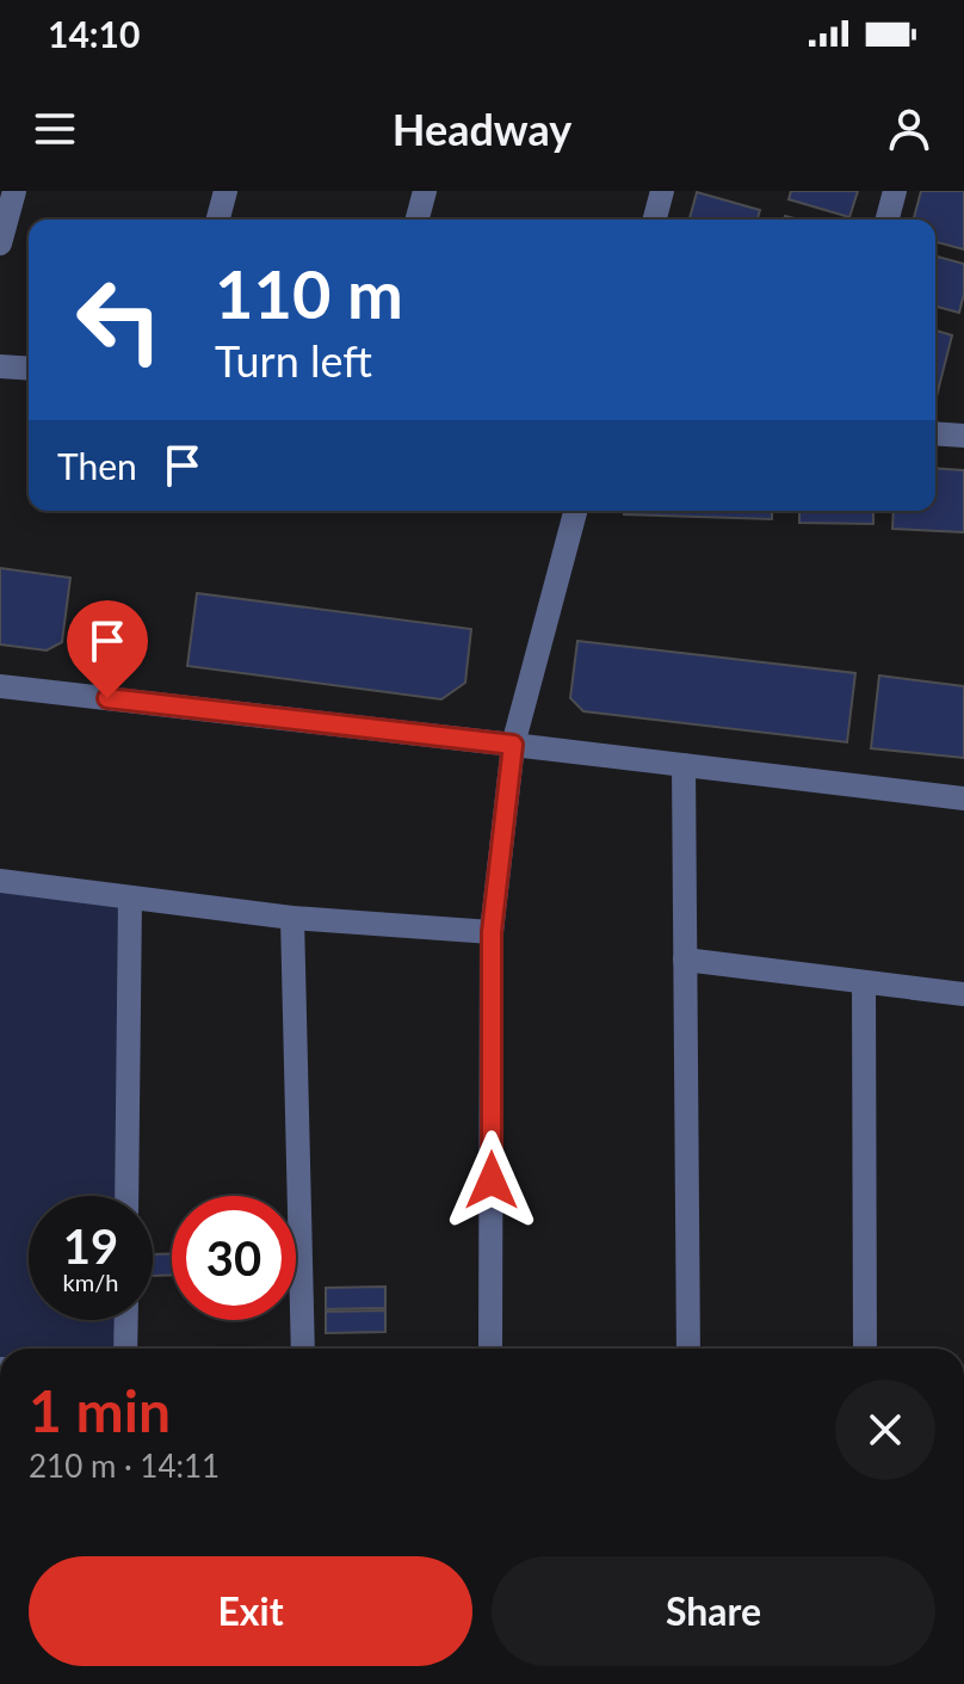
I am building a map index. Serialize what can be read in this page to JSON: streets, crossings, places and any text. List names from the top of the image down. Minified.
{"page":{"status":"14:10","header":"Headway","turn":["110 m","Turn left"],"then":"Then","speed":"19 km/h","limit":"30","heading":["1 min","210 m · 14:11"],"buttons":["Exit","Share"]}}
